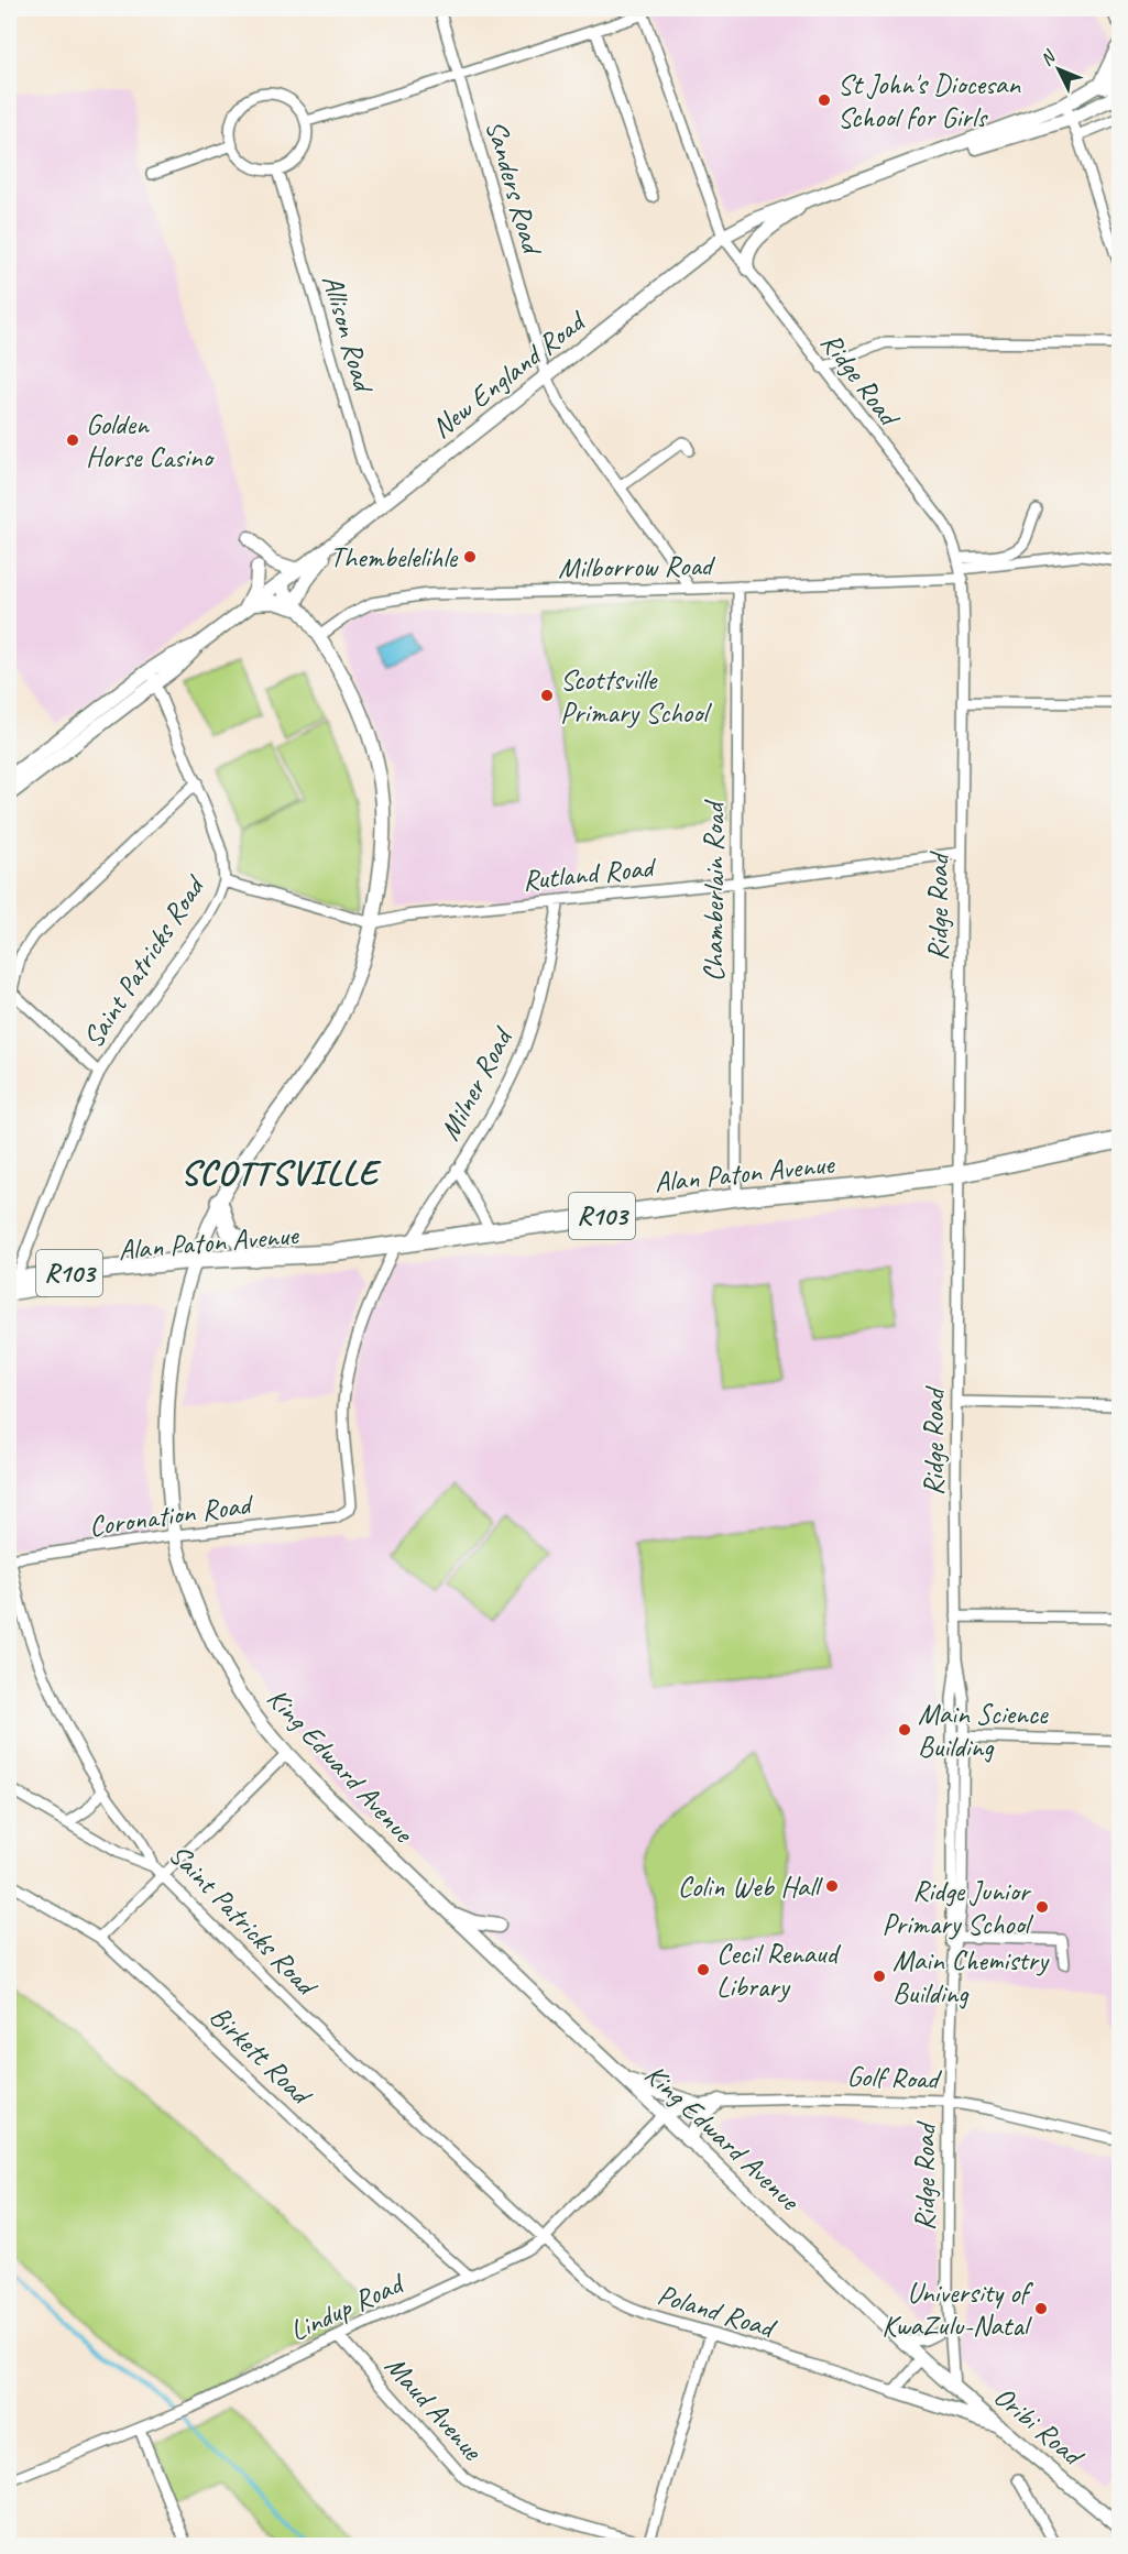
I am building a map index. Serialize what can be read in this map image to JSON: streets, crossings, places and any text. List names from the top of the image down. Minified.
{"streets":{"main road":["Alan Paton Avenue","R103"],"street":["Sanders Road","Allison Road","New England Road","Ridge Road","Milborrow Road","Rutland Road","Chamberlain Road","Saint Patricks Road","Milner Road","Coronation Road","King Edward Avenue","Birkett Road","Golf Road","Lindup Road","Poland Road","Maud Avenue","Oribi Road"]},"crossings":[["Sanders Road","New England Road"],["Sanders Road","Milborrow Road"],["Allison Road","New England Road"],["New England Road","Ridge Road"],["New England Road","Saint Patricks Road"],["New England Road","King Edward Avenue"],["Ridge Road","Milborrow Road"],["Ridge Road","Rutland Road"],["Ridge Road","Alan Paton Avenue"],["Ridge Road","King Edward Avenue"],["Ridge Road","Golf Road"],["Ridge Road","Oribi Road"],["Milborrow Road","Chamberlain Road"],["Milborrow Road","King Edward Avenue"],["Rutland Road","Chamberlain Road"],["Rutland Road","Saint Patricks Road"],["Rutland Road","Milner Road"],["Rutland Road","King Edward Avenue"],["Chamberlain Road","Alan Paton Avenue"],["Saint Patricks Road","Alan Paton Avenue"],["Saint Patricks Road","Coronation Road"],["Saint Patricks Road","Lindup Road"],["Saint Patricks Road","Poland Road"],["Milner Road","Alan Paton Avenue"],["Milner Road","Coronation Road"],["Alan Paton Avenue","King Edward Avenue"],["Coronation Road","King Edward Avenue"],["King Edward Avenue","Golf Road"],["King Edward Avenue","Lindup Road"],["King Edward Avenue","Oribi Road"],["Birkett Road","Lindup Road"],["Golf Road","Lindup Road"],["Lindup Road","Poland Road"],["Lindup Road","Maud Avenue"]],"districts":["SCOTTSVILLE"],"places":["St John's Diocesan School for Girls","Golden Horse Casino","Thembelelihle","Scottsville Primary School","Main Science Building","Colin Web Hall","Ridge Junior Primary School","Cecil Renaud Library","Main Chemistry Building","University of KwaZulu-Natal"],"north":"top left"}
